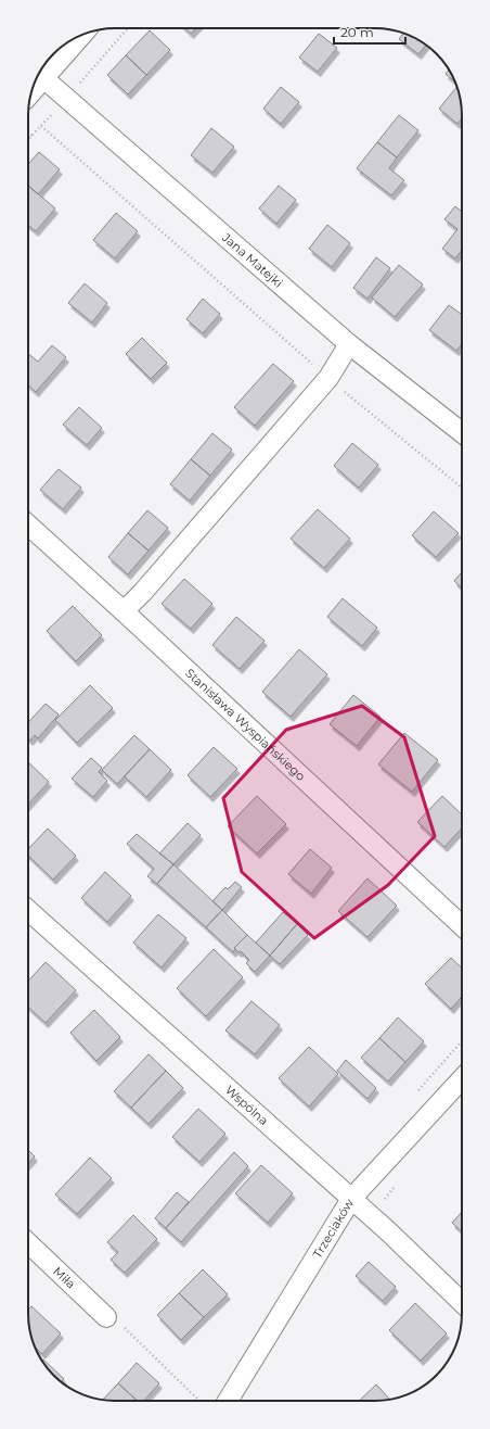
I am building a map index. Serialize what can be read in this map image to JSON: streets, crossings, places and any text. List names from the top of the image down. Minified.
{"streets":{"street":["Jana Matejki","Stanisława Wyspiańskiego","Wspólna","Trzeciaków","Miła"]},"crossings":[["Wspólna","Trzeciaków"]],"scale_bar":"20 m"}
